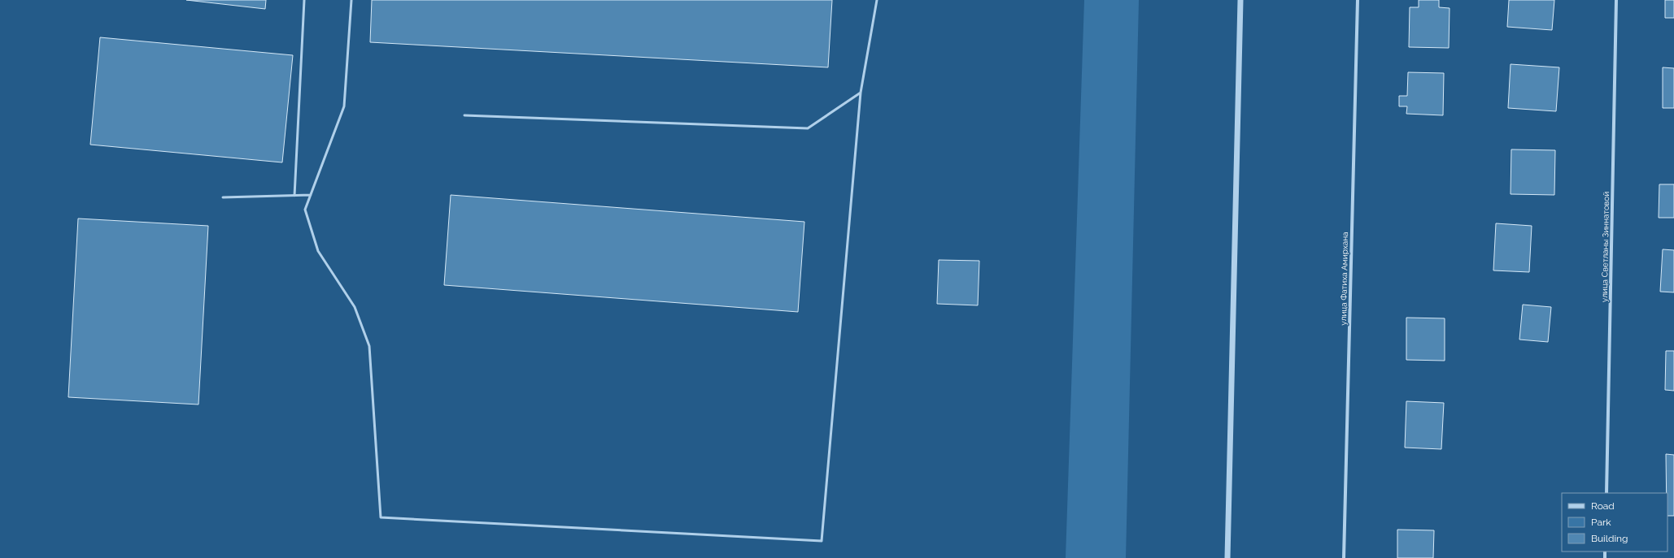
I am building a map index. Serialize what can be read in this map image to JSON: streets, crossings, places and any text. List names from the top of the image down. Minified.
{"streets":{"street":["улица Светланы Зиннатовой","улица Фатиха Амирхана"]},"legend":["Road","Park","Building"]}
